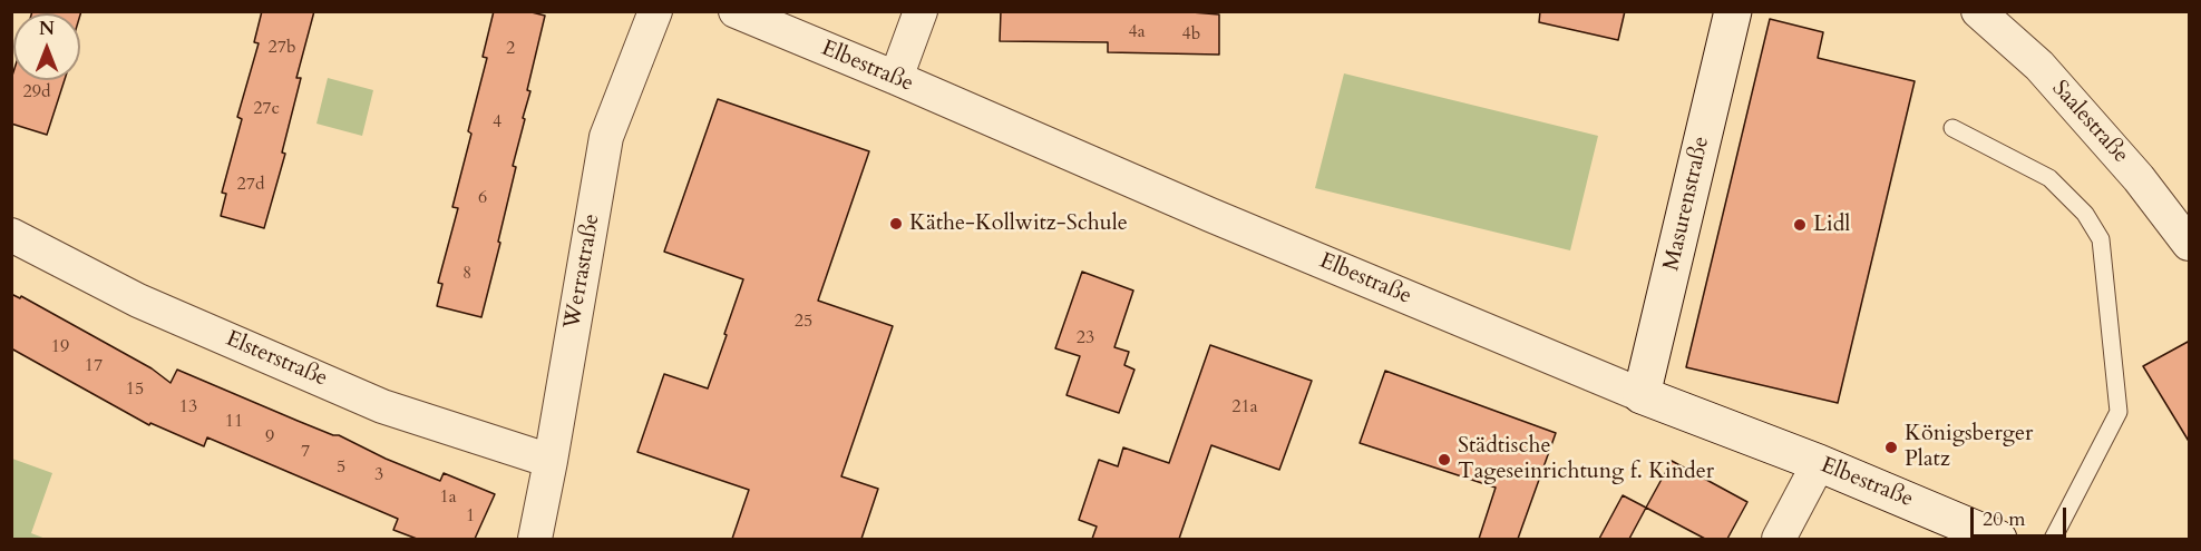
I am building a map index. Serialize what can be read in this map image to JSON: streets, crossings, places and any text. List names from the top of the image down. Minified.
{"streets":{"main road":["Elbestraße","Masurenstraße"],"street":["Saalestraße","Werrastraße","Elsterstraße"]},"crossings":[["Elbestraße","Masurenstraße"],["Werrastraße","Elsterstraße"]],"places":["Käthe-Kollwitz-Schule","Lidl","Königsberger Platz","Städtische Tageseinrichtung f. Kinder"],"house_numbers":["4a","4b","27b","2","29d","27c","4","27d","6","8","25","23","19","17","15","13","21a","11","9","7","5","3","1a","1"],"scale_bar":"20 m","north":"top"}
